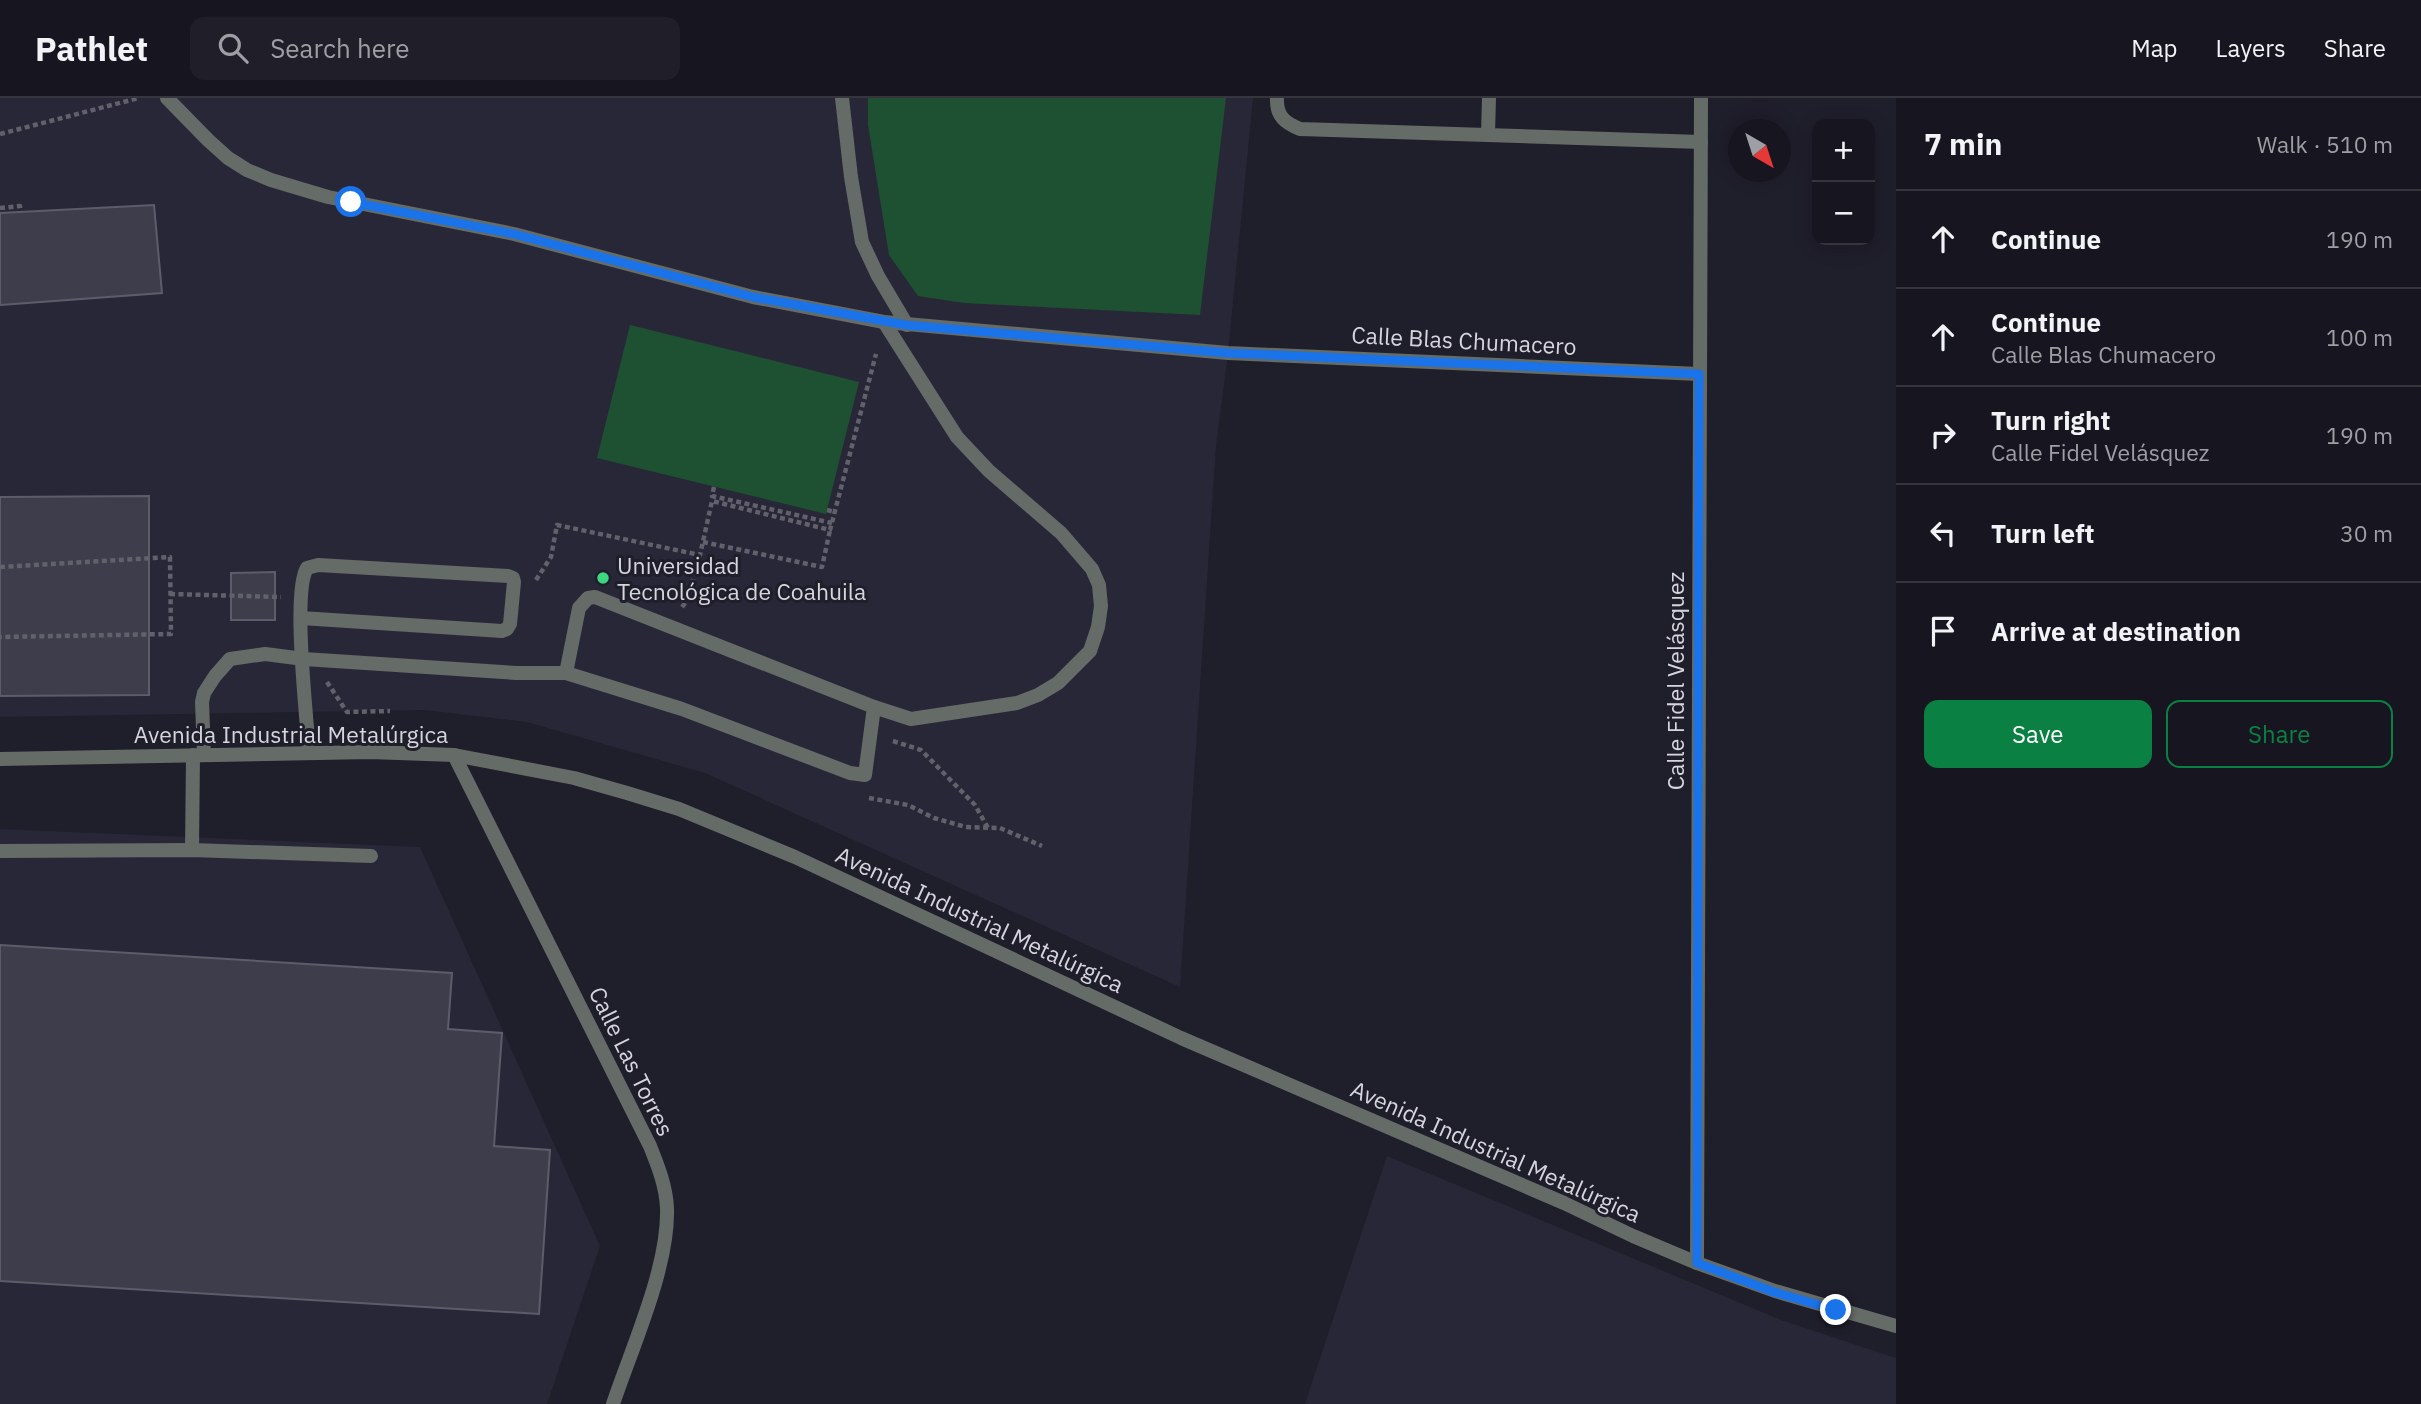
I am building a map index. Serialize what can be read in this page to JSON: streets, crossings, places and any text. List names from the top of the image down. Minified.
{"streets":{"street":["Calle Blas Chumacero","Calle Fidel Velásquez","Avenida Industrial Metalúrgica","Calle Las Torres"]},"crossings":[["Calle Blas Chumacero","Calle Fidel Velásquez"],["Calle Fidel Velásquez","Avenida Industrial Metalúrgica"],["Avenida Industrial Metalúrgica","Calle Las Torres"]],"places":["Universidad Tecnológica de Coahuila"],"north":"bottom right","page":{"header":"Pathlet","search":"Search here","nav":["Map","Layers","Share"],"heading":["7 min","Walk · 510 m"],"map_buttons":["+","−"],"list":[["Continue","190 m"],["Continue","Calle Blas Chumacero","100 m"],["Turn right","Calle Fidel Velásquez","190 m"],["Turn left","30 m"],"Arrive at destination"],"buttons":["Save","Share"]}}
